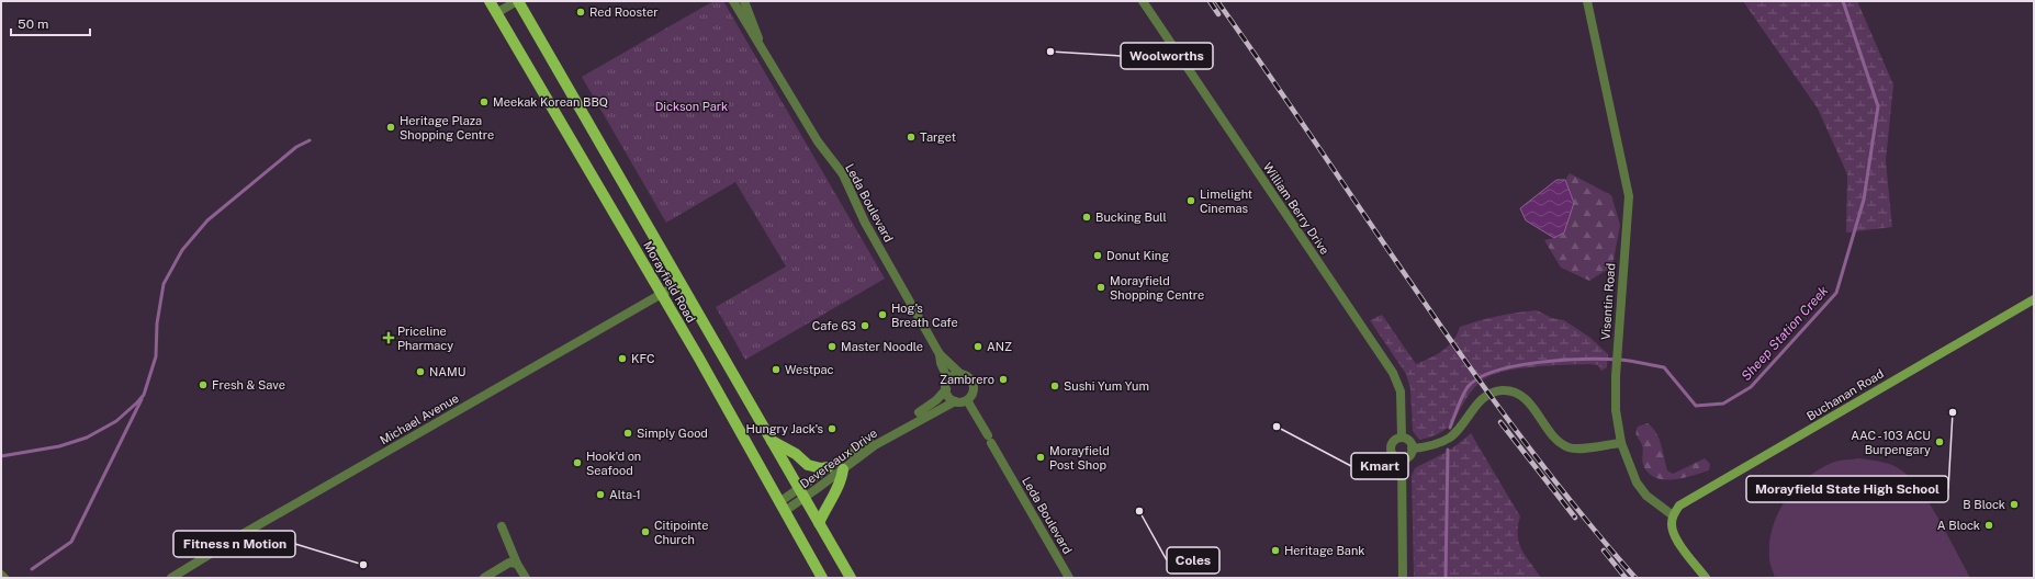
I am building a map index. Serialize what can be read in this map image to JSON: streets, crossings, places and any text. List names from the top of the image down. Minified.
{"streets":{"main road":["Morayfield Road","Buchanan Road"],"street":["Leda Boulevard","William Berry Drive","Visentin Road","Michael Avenue","Devereaux Drive"]},"crossings":[["Leda Boulevard","Devereaux Drive"],["Morayfield Road","Michael Avenue"],["Morayfield Road","Devereaux Drive"],["Visentin Road","Buchanan Road"]],"water":["Sheep Station Creek"],"parks":["Dickson Park"],"places":{"other":["Red Rooster","Woolworths","Meekak Korean BBQ","Heritage Plaza Shopping Centre","Target","Limelight Cinemas","Bucking Bull","Donut King","Morayfield Shopping Centre","Hog's Breath Cafe","Cafe 63","Master Noodle","ANZ","KFC","Westpac","NAMU","Zambrero","Fresh & Save","Sushi Yum Yum","Morayfield State High School","Kmart","Hungry Jack's","Simply Good","AAC - 103 ACU Burpengary","Morayfield Post Shop","Hook'd on Seafood","Alta-1","B Block","Coles","A Block","Citipointe Church","Heritage Bank","Fitness n Motion"],"health":["Priceline Pharmacy"]},"scale_bar":"50 m"}
